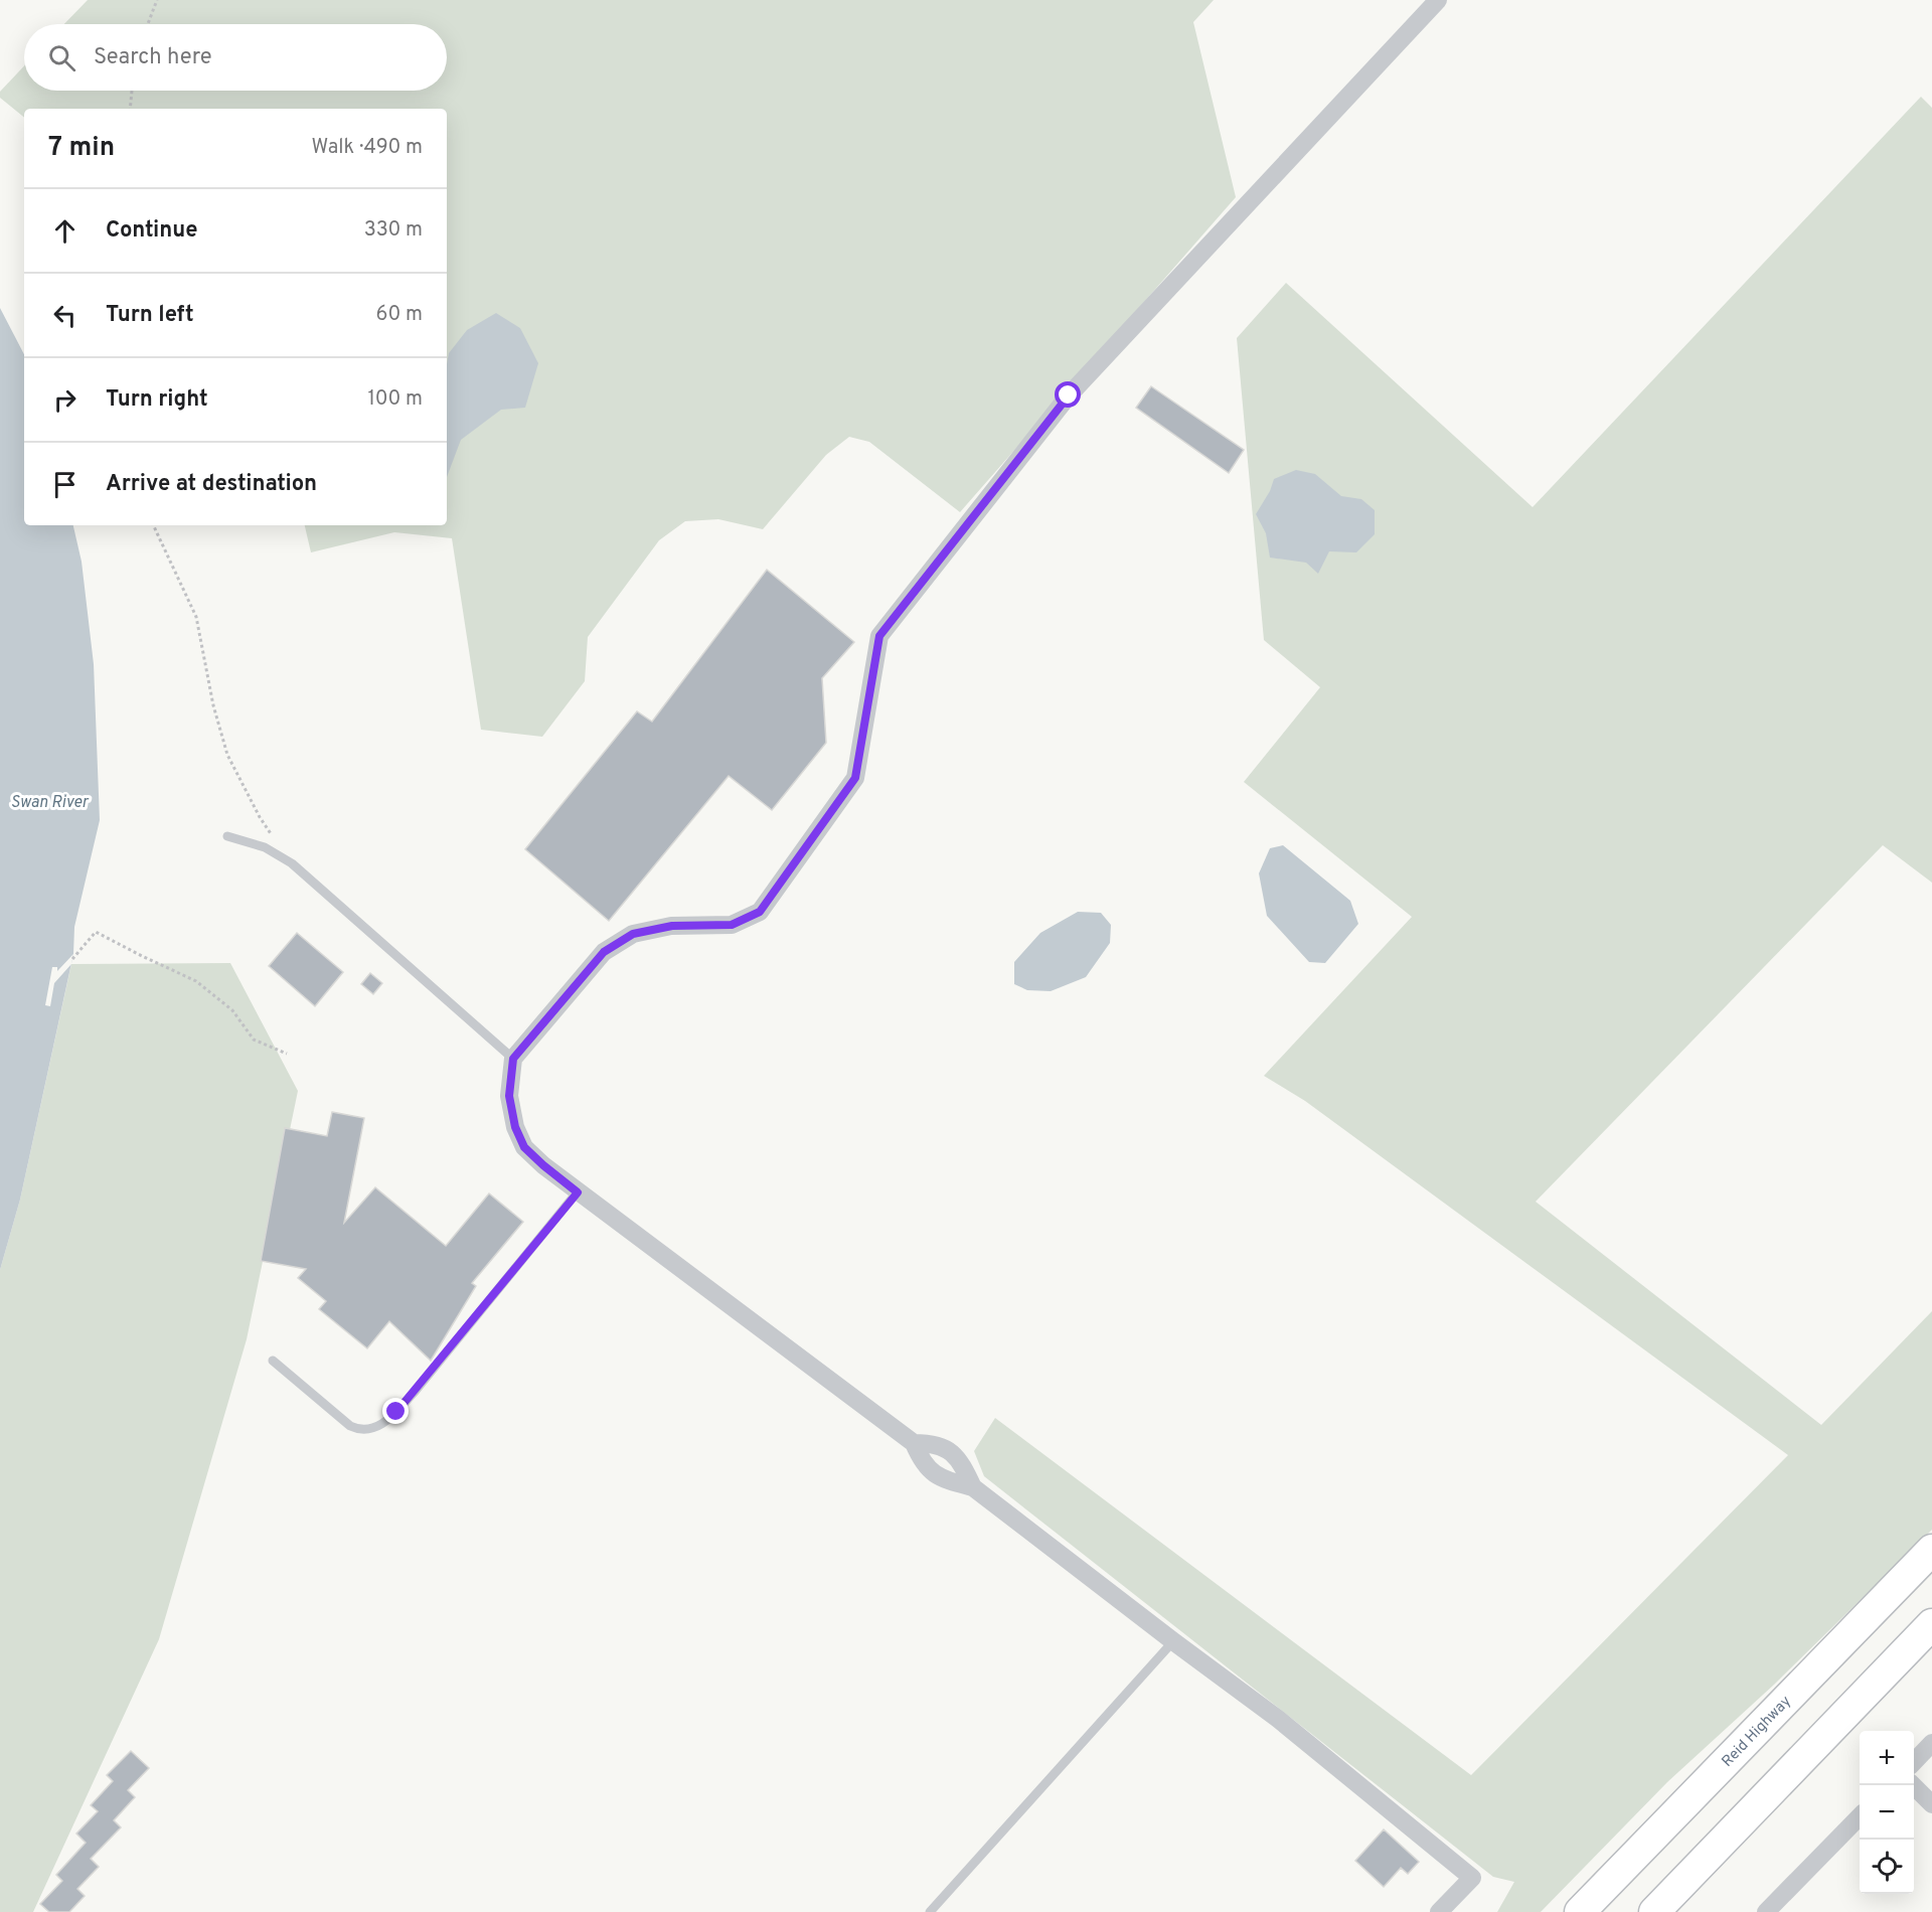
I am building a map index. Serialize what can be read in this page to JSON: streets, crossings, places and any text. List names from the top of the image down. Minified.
{"streets":{"highway":["Reid Highway"]},"water":["Swan River"],"page":{"search":"Search here","heading":["7 min","Walk · 490 m"],"list":[["Continue","330 m"],["Turn left","60 m"],["Turn right","100 m"],"Arrive at destination"],"map_buttons":["+","−"]}}
